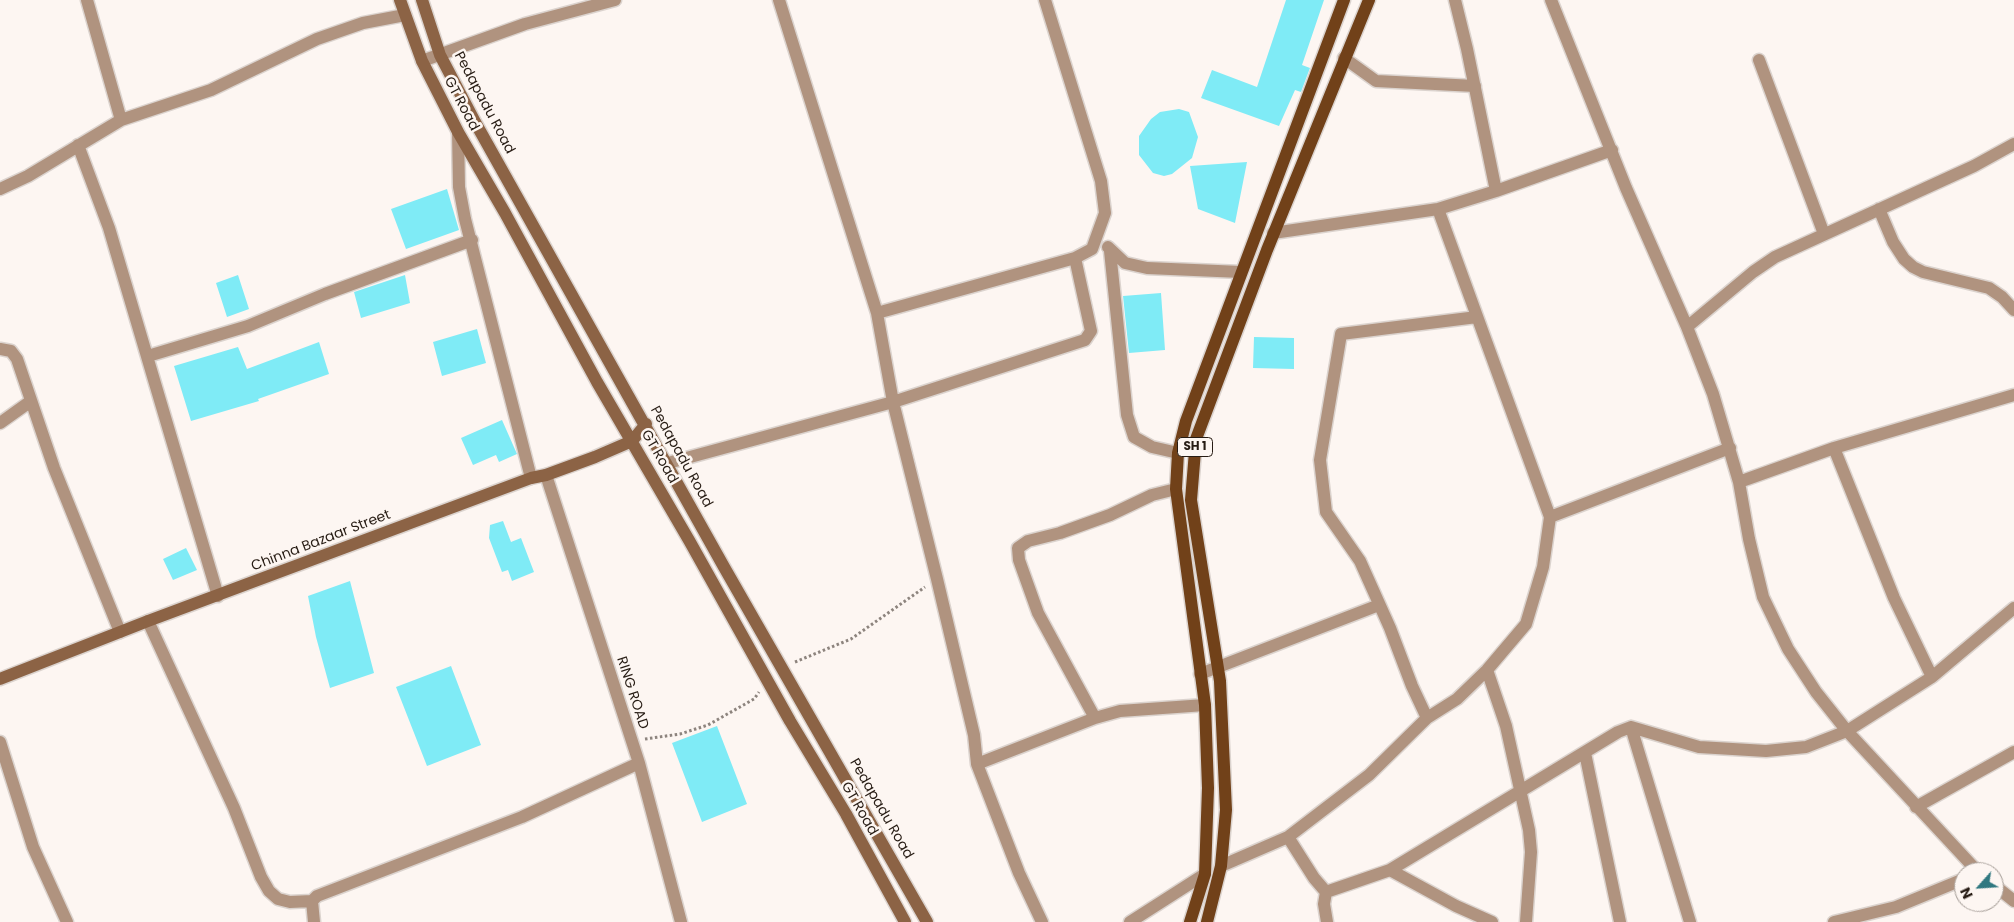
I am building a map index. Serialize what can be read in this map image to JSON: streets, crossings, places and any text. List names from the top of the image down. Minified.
{"streets":{"main road":["Pedapadu Road","GT Road","SH 1","Chinna Bazaar Street"],"street":["RING ROAD"]},"crossings":[["Pedapadu Road","Chinna Bazaar Street"],["GT Road","Chinna Bazaar Street"],["Chinna Bazaar Street","RING ROAD"]],"north":"bottom left"}
